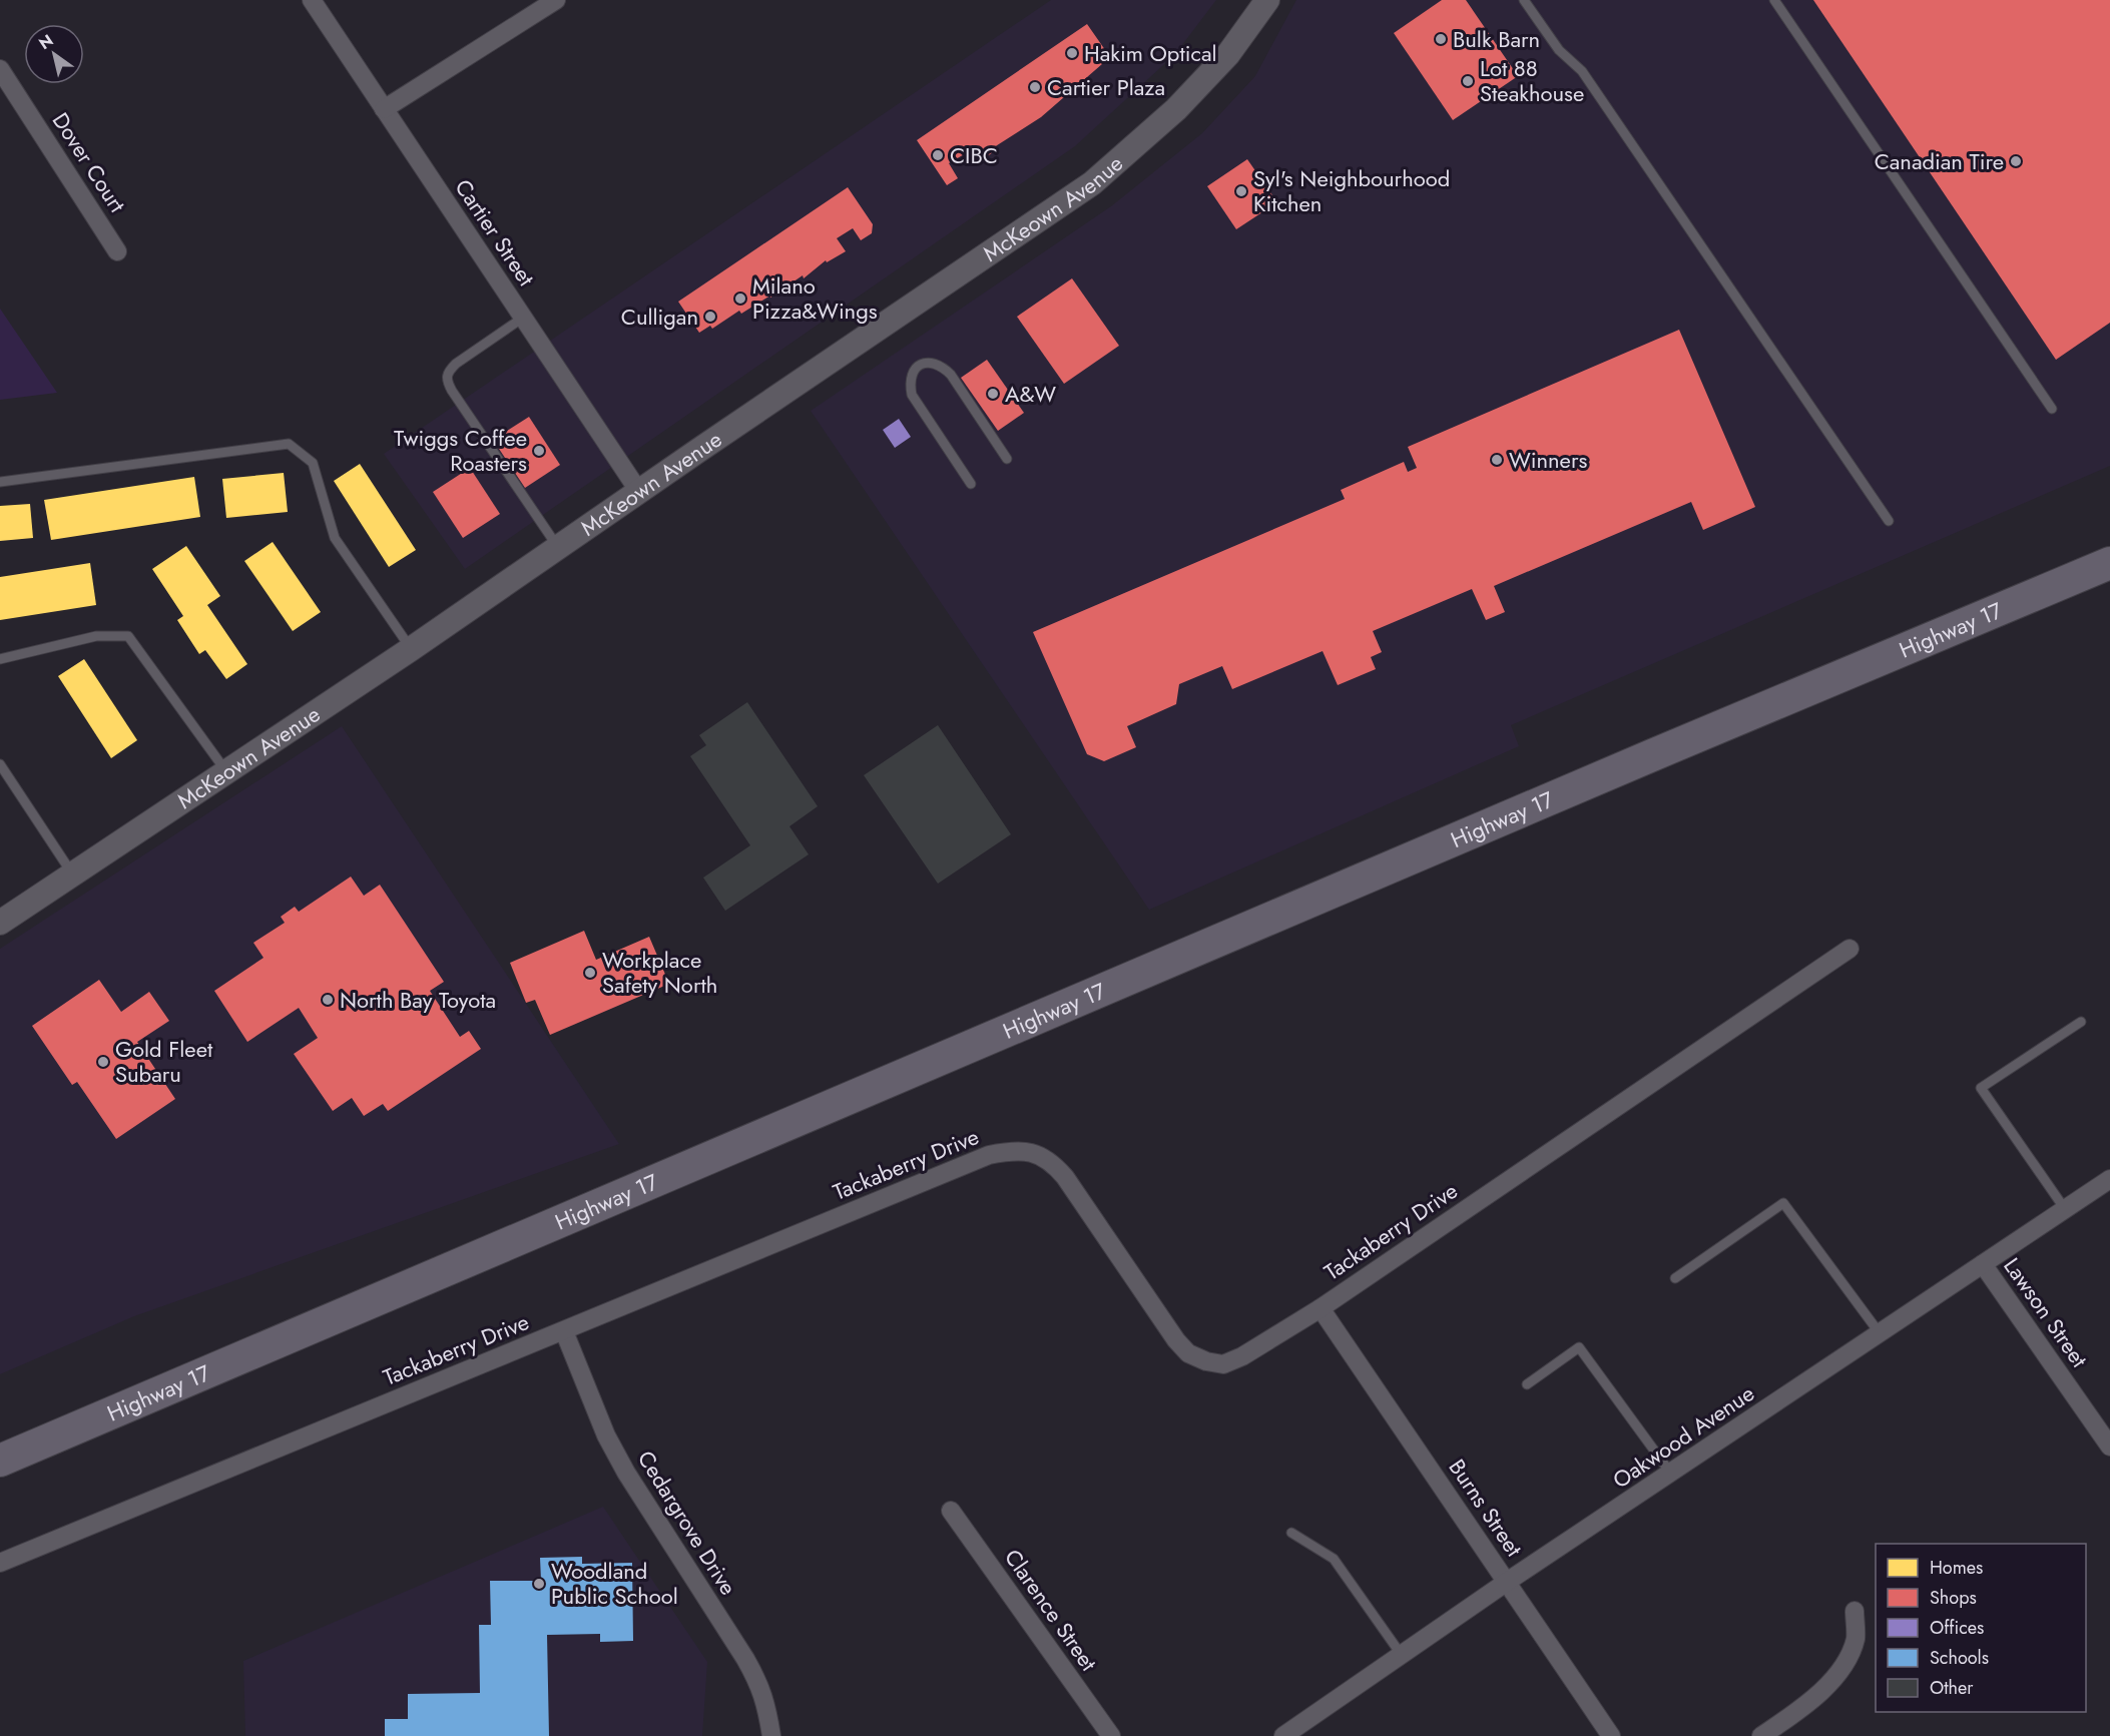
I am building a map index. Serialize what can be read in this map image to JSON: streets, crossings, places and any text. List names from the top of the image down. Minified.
{"streets":{"highway":["Highway 17"],"street":["Dover Court","McKeown Avenue","Cartier Street","Tackaberry Drive","Lawson Street","Oakwood Avenue","Burns Street","Cedargrove Drive","Clarence Street"]},"crossings":[["McKeown Avenue","Cartier Street"],["Tackaberry Drive","Burns Street"],["Tackaberry Drive","Cedargrove Drive"],["Lawson Street","Oakwood Avenue"],["Oakwood Avenue","Burns Street"]],"places":["Bulk Barn","Hakim Optical","Lot 88 Steakhouse","Cartier Plaza","CIBC","Canadian Tire","Syl's Neighbourhood Kitchen","Milano Pizza&Wings","Culligan","A&W","Twiggs Coffee Roasters","Winners","Workplace Safety North","North Bay Toyota","Gold Fleet Subaru","Woodland Public School"],"legend":["Homes","Shops","Offices","Schools","Other"],"north":"top left"}
